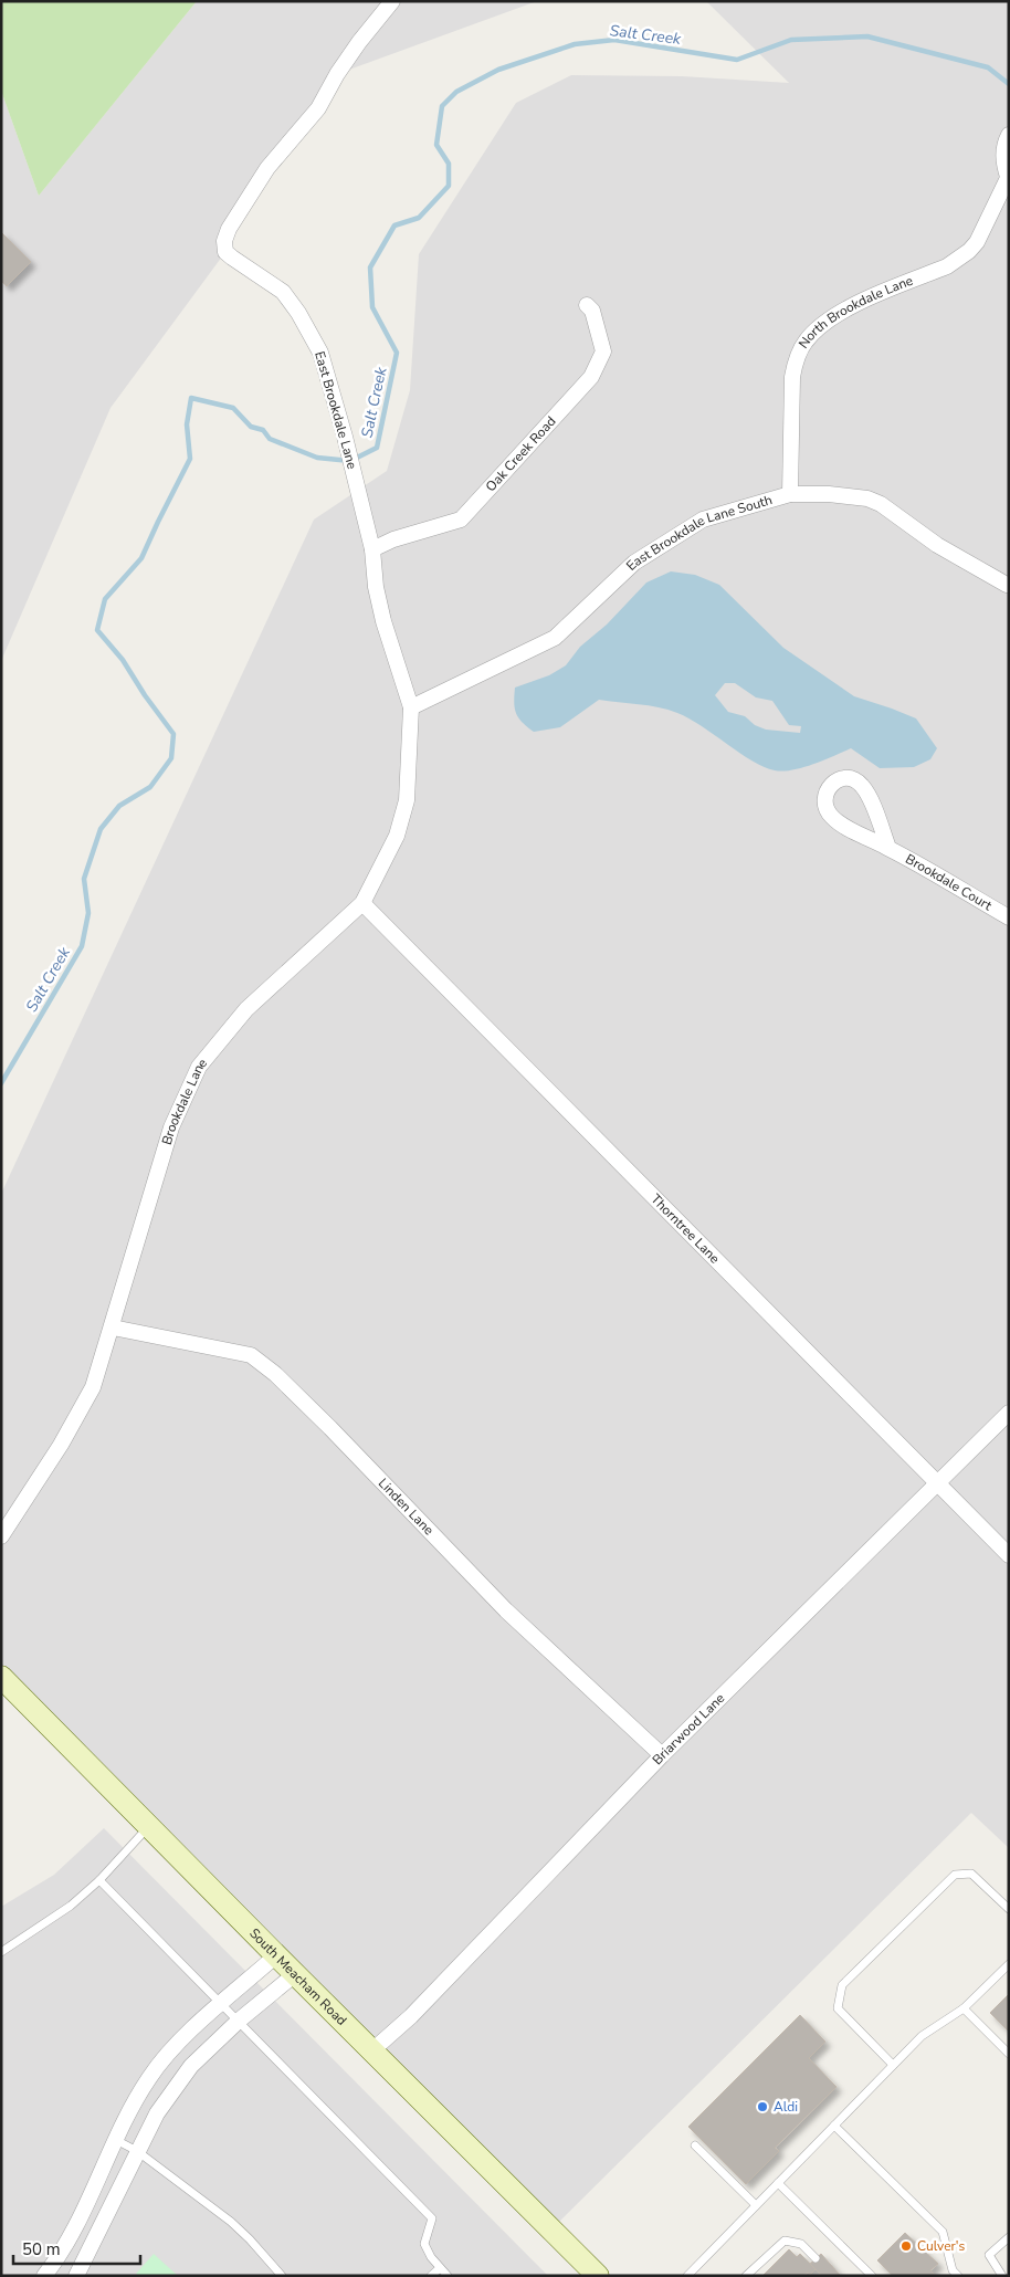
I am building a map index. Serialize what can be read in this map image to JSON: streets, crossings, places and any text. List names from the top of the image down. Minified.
{"streets":{"main road":["South Meacham Road"],"street":["North Brookdale Lane","East Brookdale Lane","Oak Creek Road","East Brookdale Lane South","Brookdale Court","Brookdale Lane","Thorntree Lane","Linden Lane","Briarwood Lane"]},"crossings":[["North Brookdale Lane","East Brookdale Lane South"],["East Brookdale Lane","Oak Creek Road"],["East Brookdale Lane","East Brookdale Lane South"],["East Brookdale Lane","Brookdale Lane"],["East Brookdale Lane South","Brookdale Lane"],["Brookdale Lane","Thorntree Lane"],["Brookdale Lane","Linden Lane"],["Thorntree Lane","Briarwood Lane"],["Linden Lane","Briarwood Lane"],["Briarwood Lane","South Meacham Road"]],"water":["Salt Creek"],"places":["Aldi","Culver's"],"scale_bar":"50 m"}
